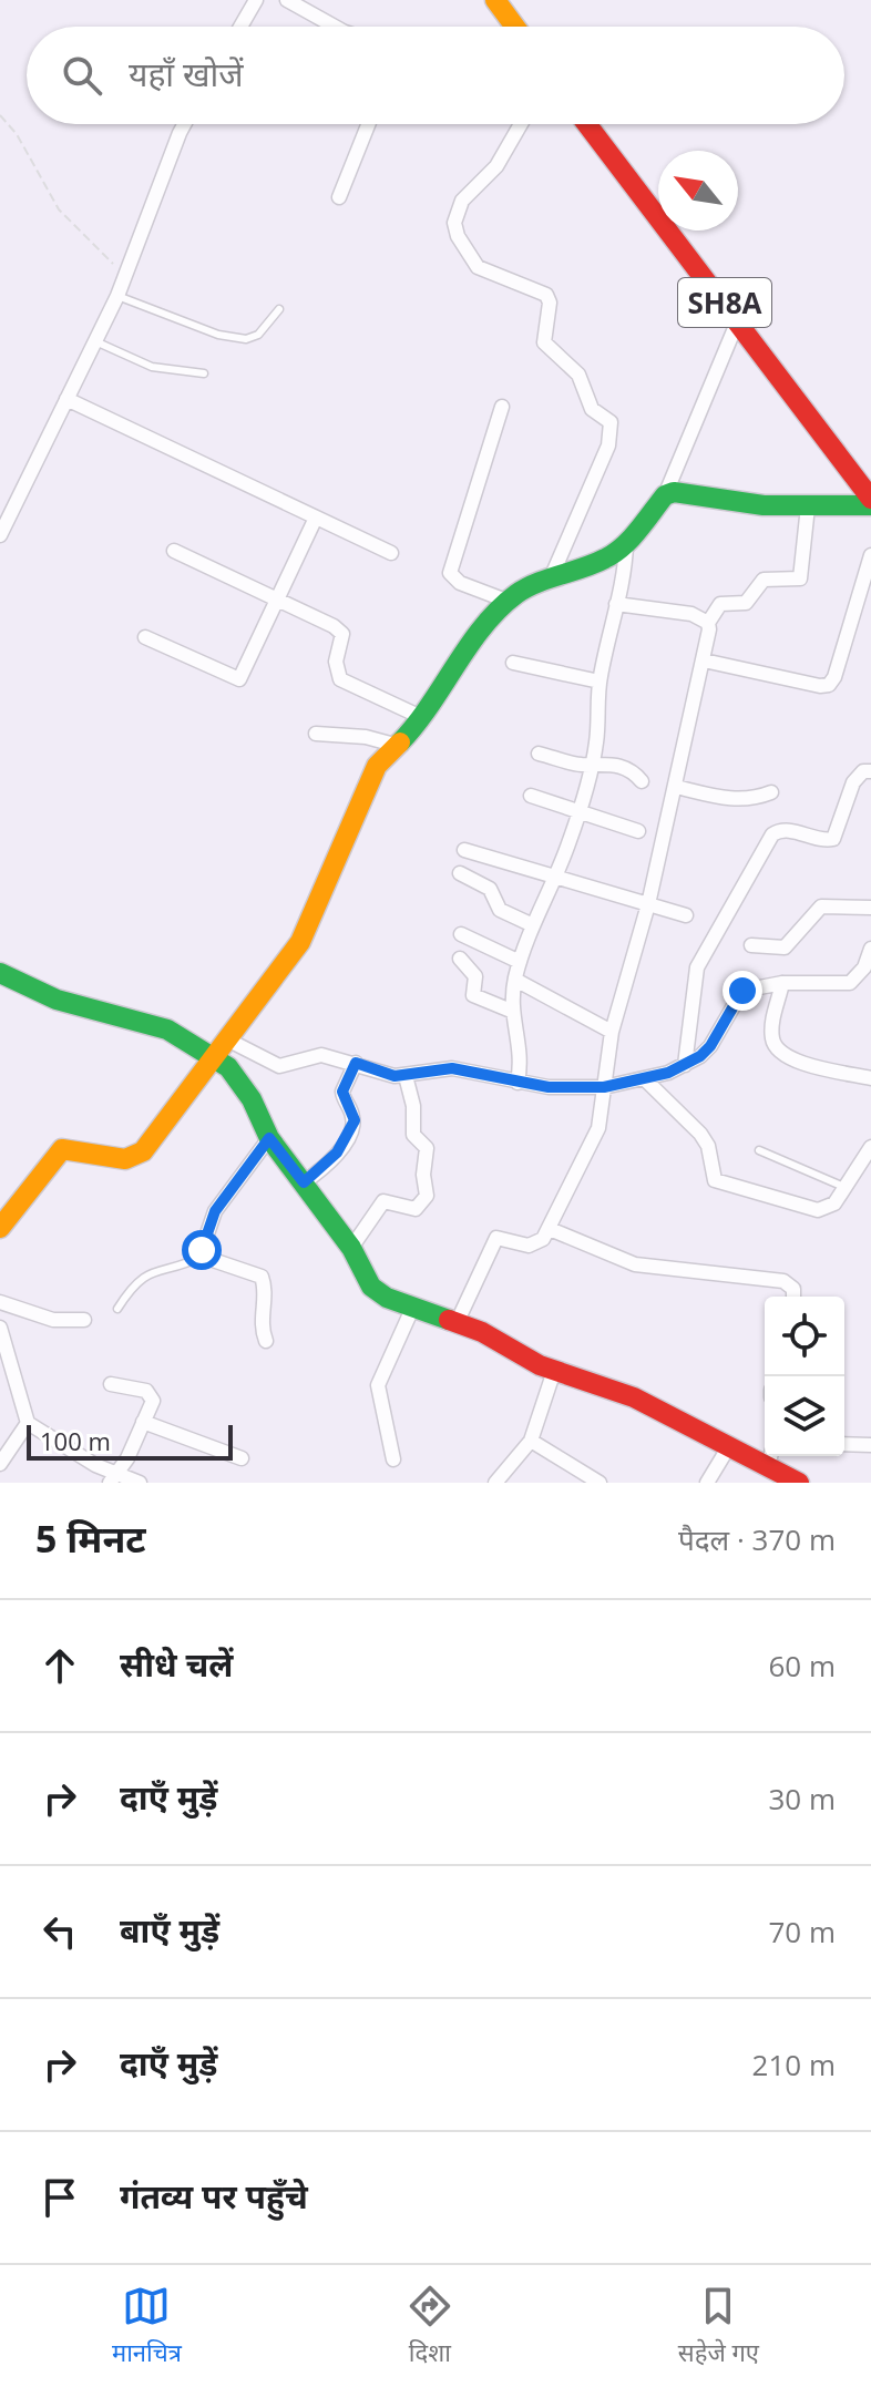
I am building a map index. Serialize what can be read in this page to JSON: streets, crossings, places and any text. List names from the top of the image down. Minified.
{"streets":{"street":["SH8A"]},"scale_bar":"100 m","north":"top left","page":{"search":"यहाँ खोजें","scale":"100 m","heading":["5 मिनट","पैदल · 370 m"],"list":[["सीधे चलें","60 m"],["दाएँ मुड़ें","30 m"],["बाएँ मुड़ें","70 m"],["दाएँ मुड़ें","210 m"],"गंतव्य पर पहुँचे"],"nav":["मानचित्र","दिशा","सहेजे गए"]}}
